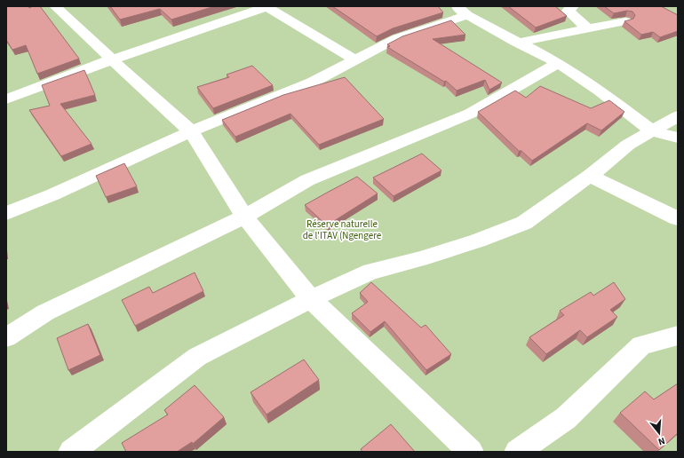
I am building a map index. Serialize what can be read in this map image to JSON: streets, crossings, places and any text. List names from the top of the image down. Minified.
{"parks":["Réserve naturelle de l'ITAV (Ngengere"],"north":"bottom"}
